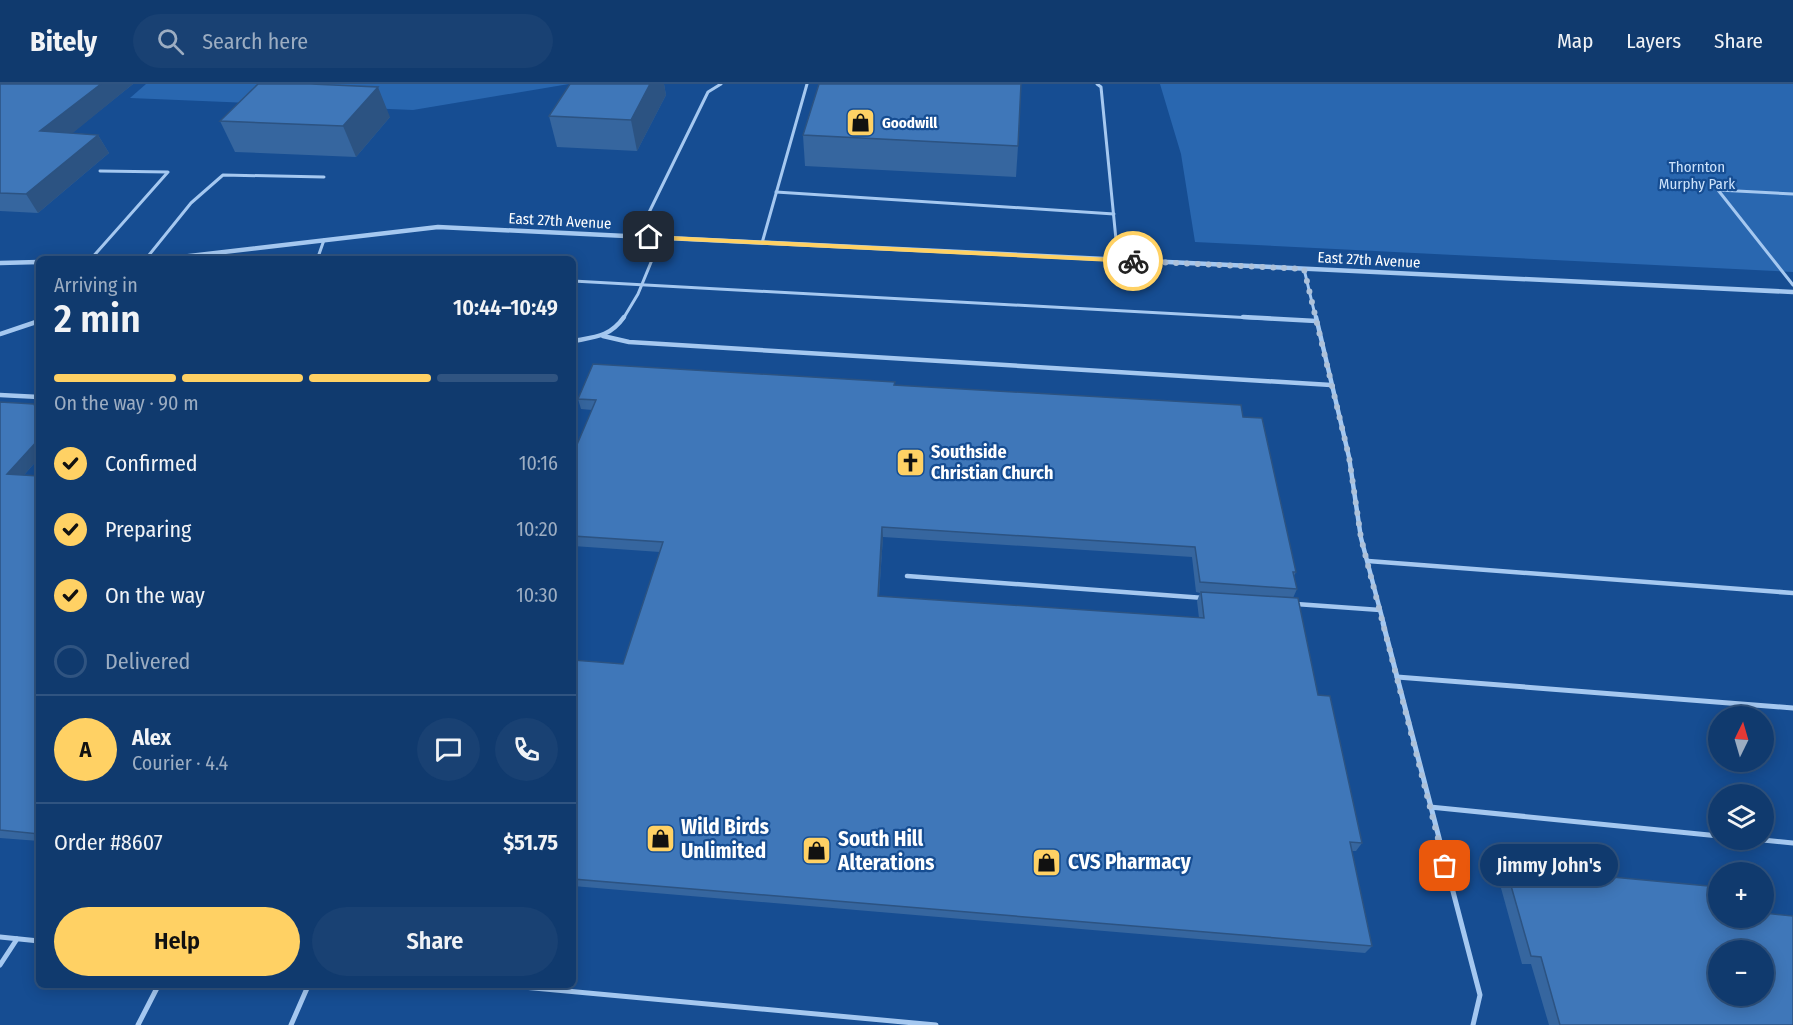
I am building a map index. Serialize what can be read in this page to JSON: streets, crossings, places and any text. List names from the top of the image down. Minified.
{"streets":{"street":["East 27th Avenue"]},"parks":["Thornton Murphy Park"],"places":{"shop":["Goodwill","Wild Birds Unlimited","South Hill Alterations","CVS Pharmacy"],"church":["Southside Christian Church"],"other":["Jimmy John's"]},"north":"top","page":{"header":"Bitely","search":"Search here","nav":["Map","Layers","Share"],"heading":["2 min","Arriving in","10:44–10:49"],"panel":["Alex","Courier · 4.4","Order #8607","$51.75"],"bar":"On the way · 90 m","list":[["Confirmed","10:16"],["Preparing","10:20"],["On the way","10:30"],"Delivered"],"map_buttons":["+","−"],"round":"A","bubble":"Jimmy John's","buttons":["Help","Share"]}}
